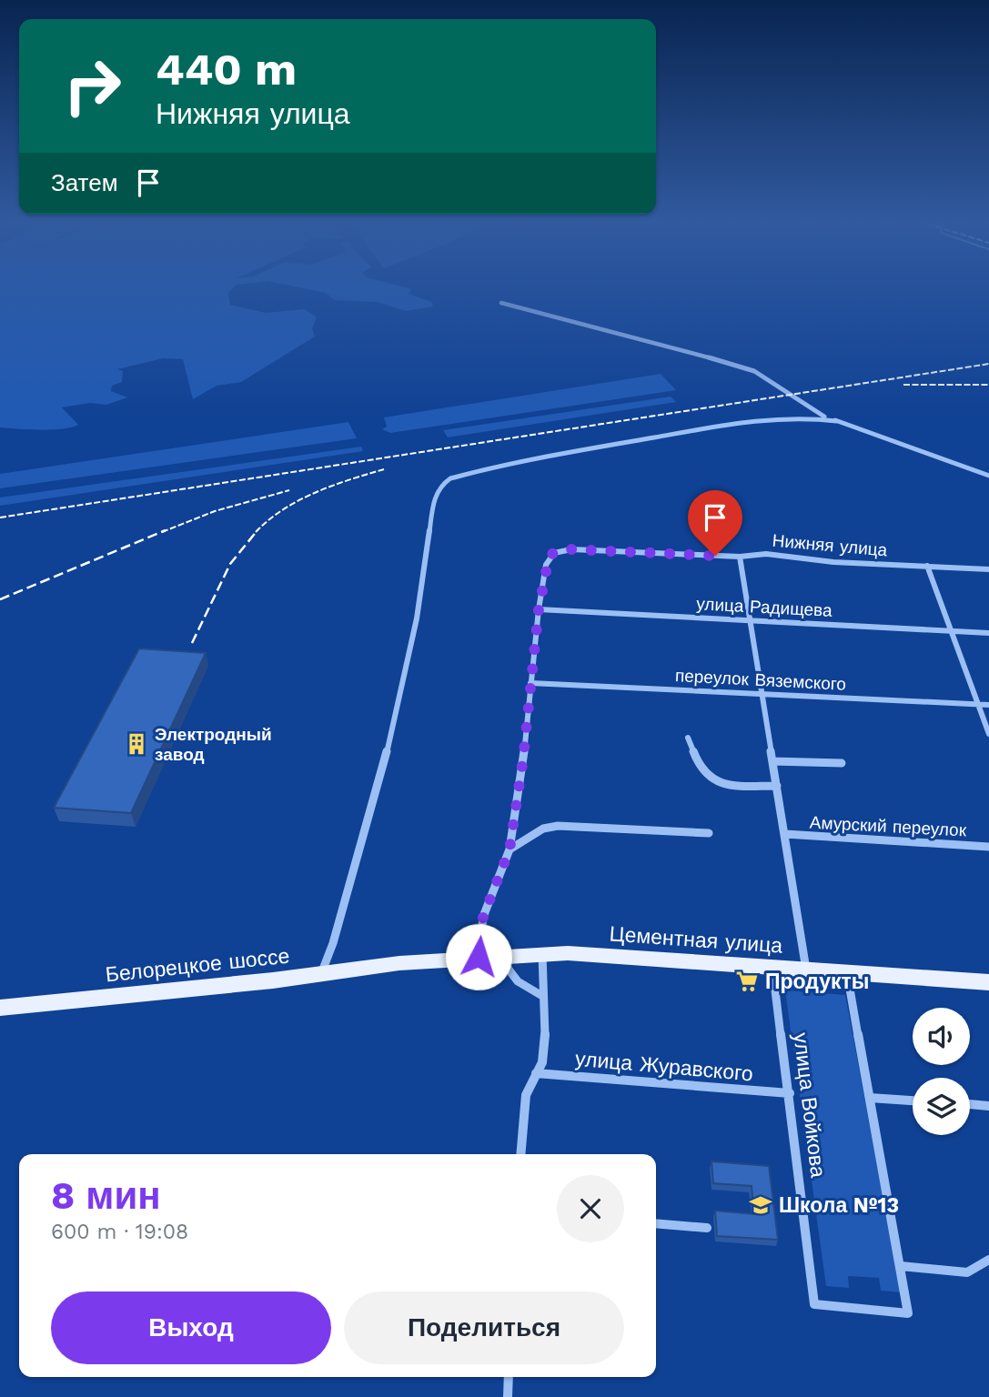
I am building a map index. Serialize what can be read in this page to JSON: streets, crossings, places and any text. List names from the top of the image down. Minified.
{"streets":{"main road":["Цементная улица","Белорецкое шоссе"],"street":["Нижняя улица","улица Радищева","переулок Вяземского","Амурский переулок","улица Журавского","улица Войкова"]},"crossings":[["Нижняя улица","улица Радищева"],["Цементная улица","Белорецкое шоссе"],["Цементная улица","улица Войкова"],["улица Журавского","улица Войкова"]],"places":{"building":["Электродный завод"],"supermarket":["Продукты"],"school or university":["Школа №13"]},"page":{"turn":["440 m","Нижняя улица"],"then":"Затем","heading":["8 мин","600 m · 19:08"],"buttons":["Выход","Поделиться"]}}
